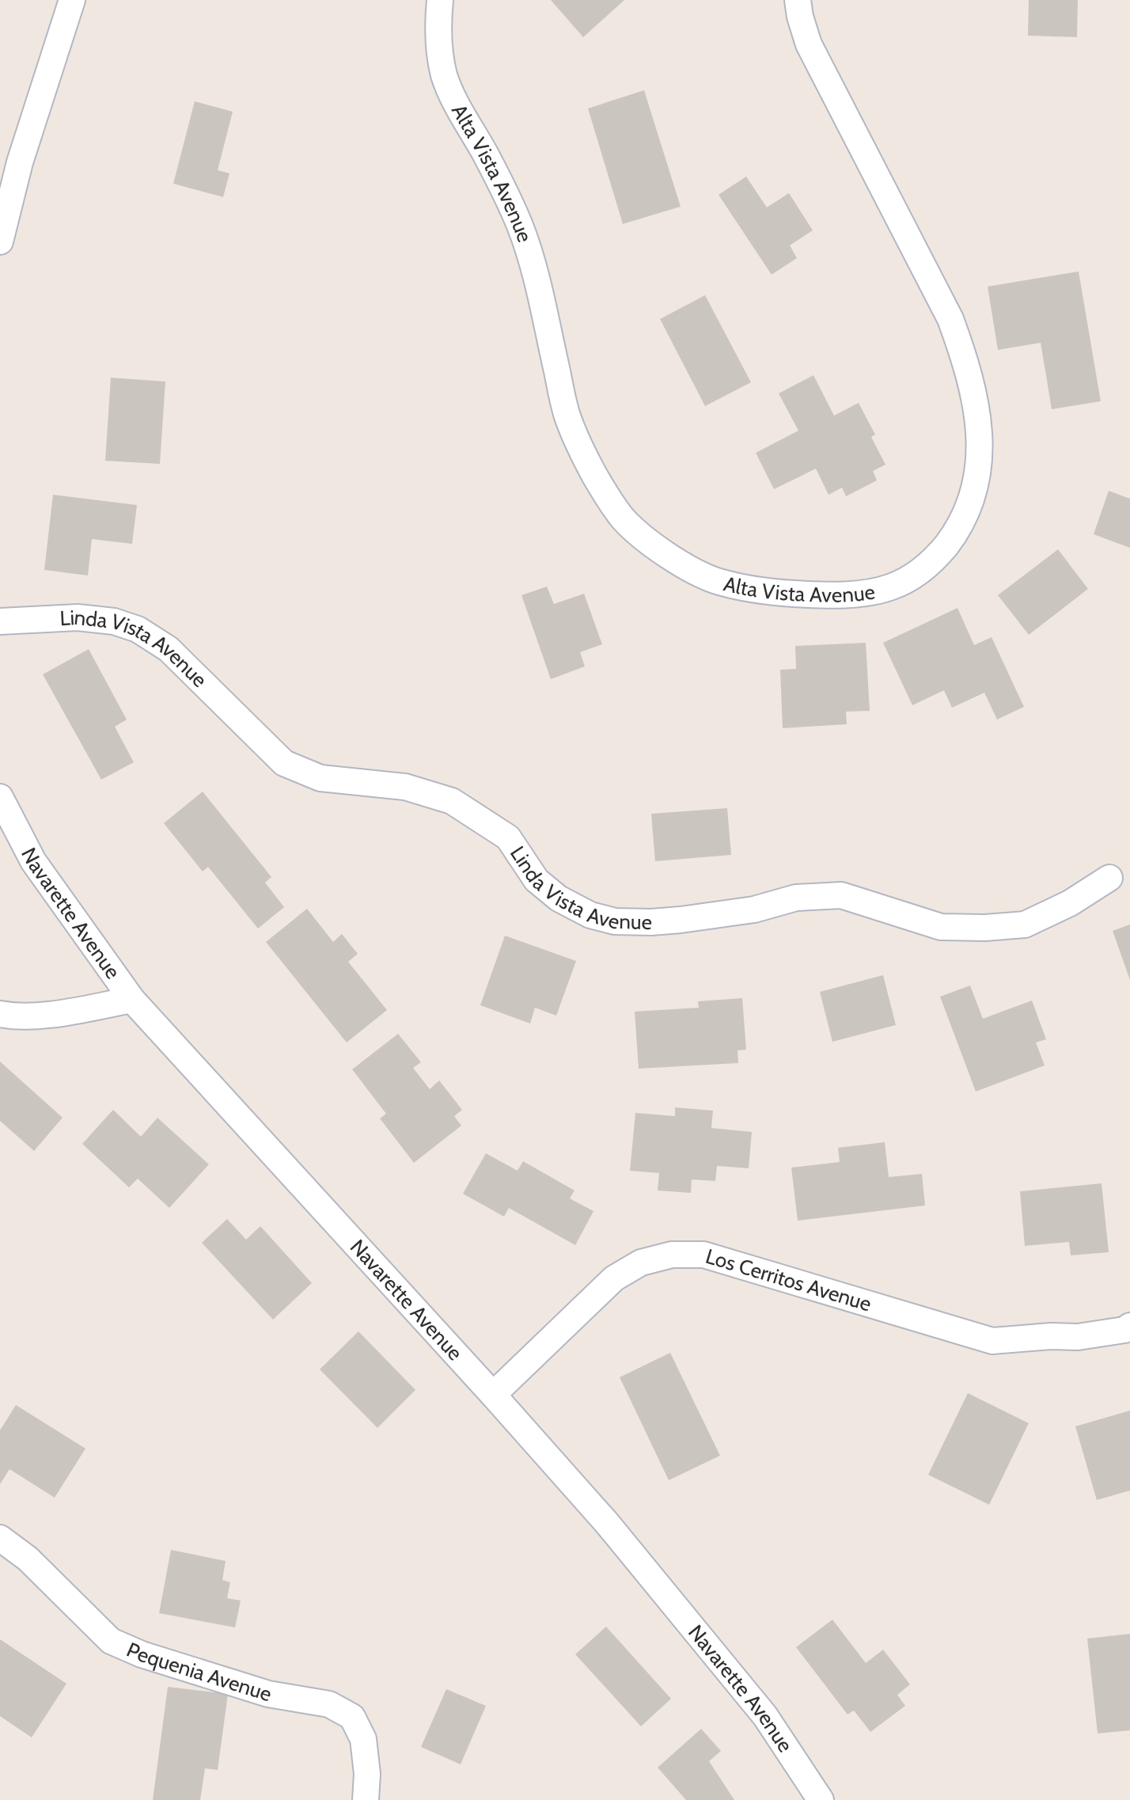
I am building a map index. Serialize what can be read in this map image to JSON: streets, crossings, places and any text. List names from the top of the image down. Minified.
{"streets":{"street":["Alta Vista Avenue","Linda Vista Avenue","Navarette Avenue","Los Cerritos Avenue","Pequenia Avenue"]},"crossings":[["Navarette Avenue","Los Cerritos Avenue"]]}
